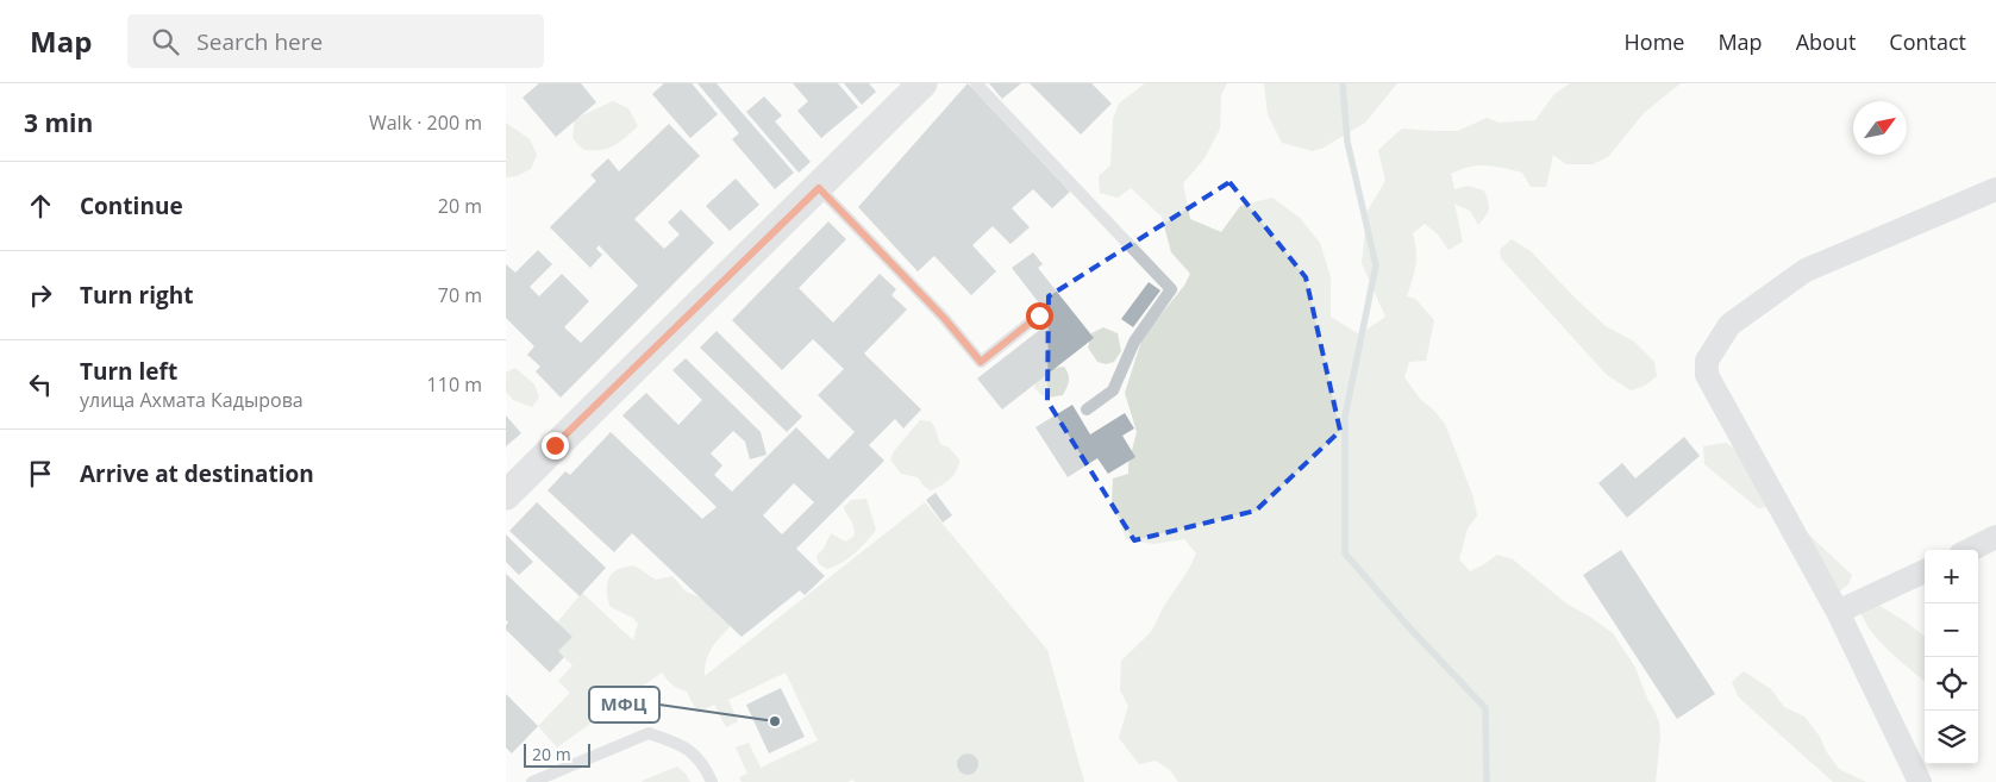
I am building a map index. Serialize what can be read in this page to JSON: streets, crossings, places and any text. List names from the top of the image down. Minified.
{"places":["МФЦ"],"scale_bar":"20 m","north":"top right","page":{"header":"Map","search":"Search here","nav":["Home","Map","About","Contact"],"heading":["3 min","Walk · 200 m"],"list":[["Continue","20 m"],["Turn right","70 m"],["Turn left","улица Ахмата Кадырова","110 m"],"Arrive at destination"],"map_buttons":["+","−"],"scale":"20 m"}}
